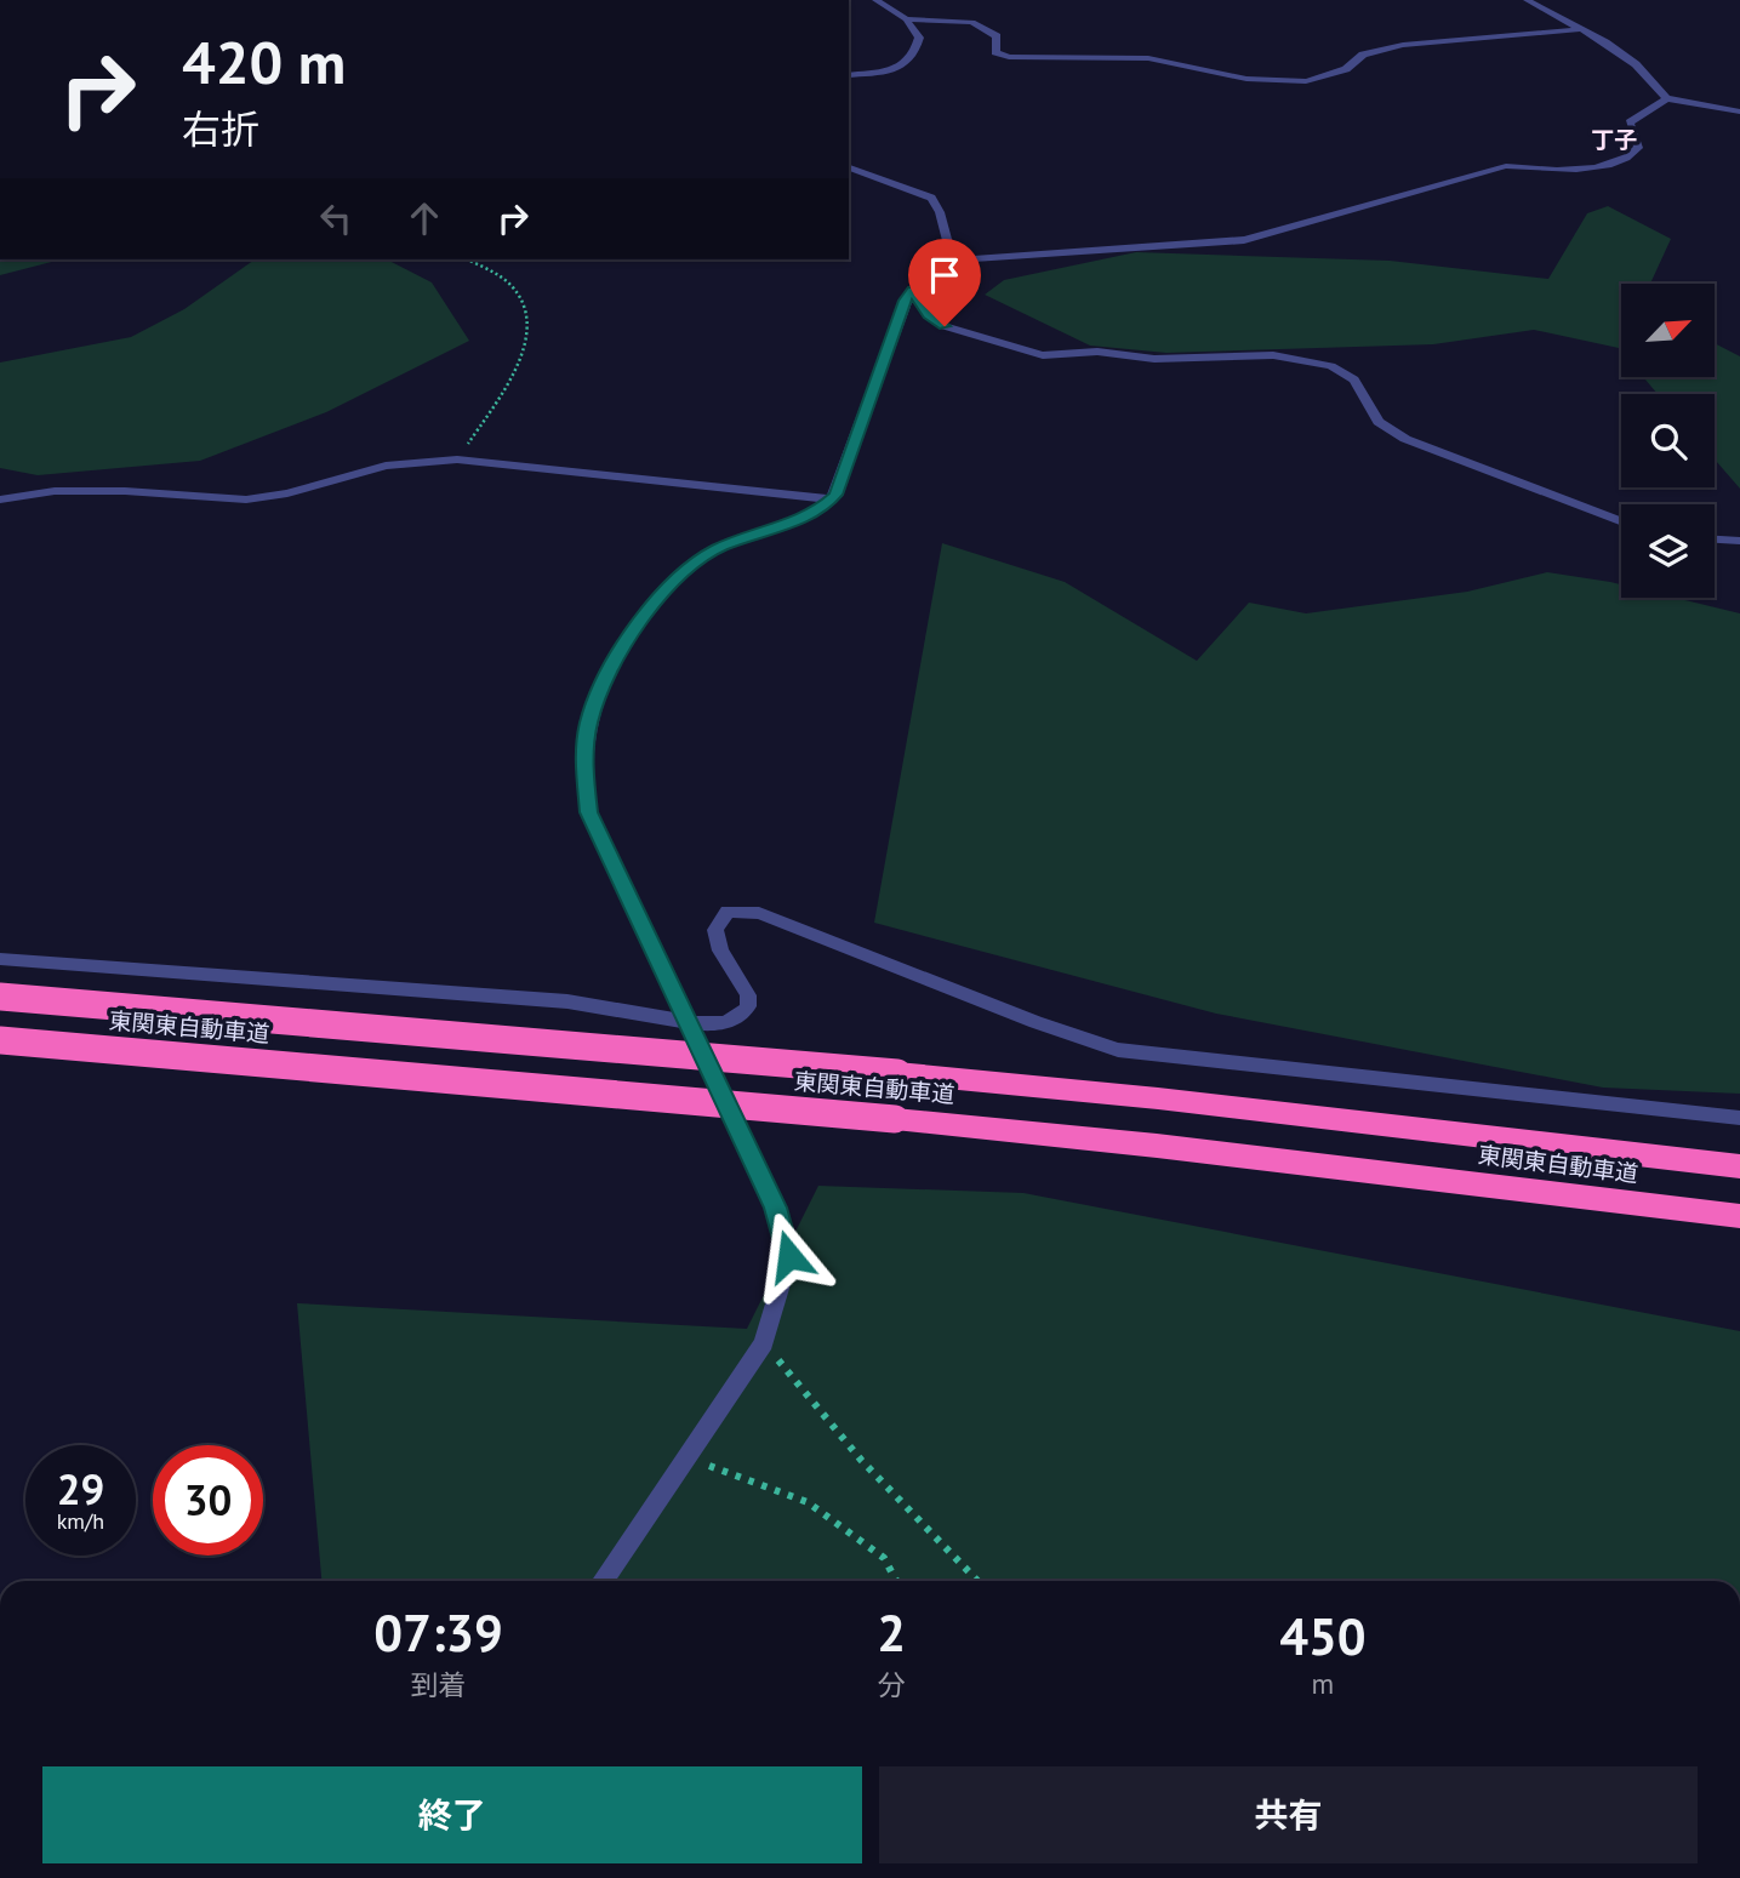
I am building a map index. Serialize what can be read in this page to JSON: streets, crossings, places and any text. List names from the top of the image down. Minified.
{"streets":{"highway":["東関東自動車道"]},"districts":["丁子"],"north":"top right","page":{"turn":["420 m","右折"],"speed":"29 km/h","limit":"30","eta":["07:39","到着","2","分","450","m"],"buttons":["終了","共有"]}}
